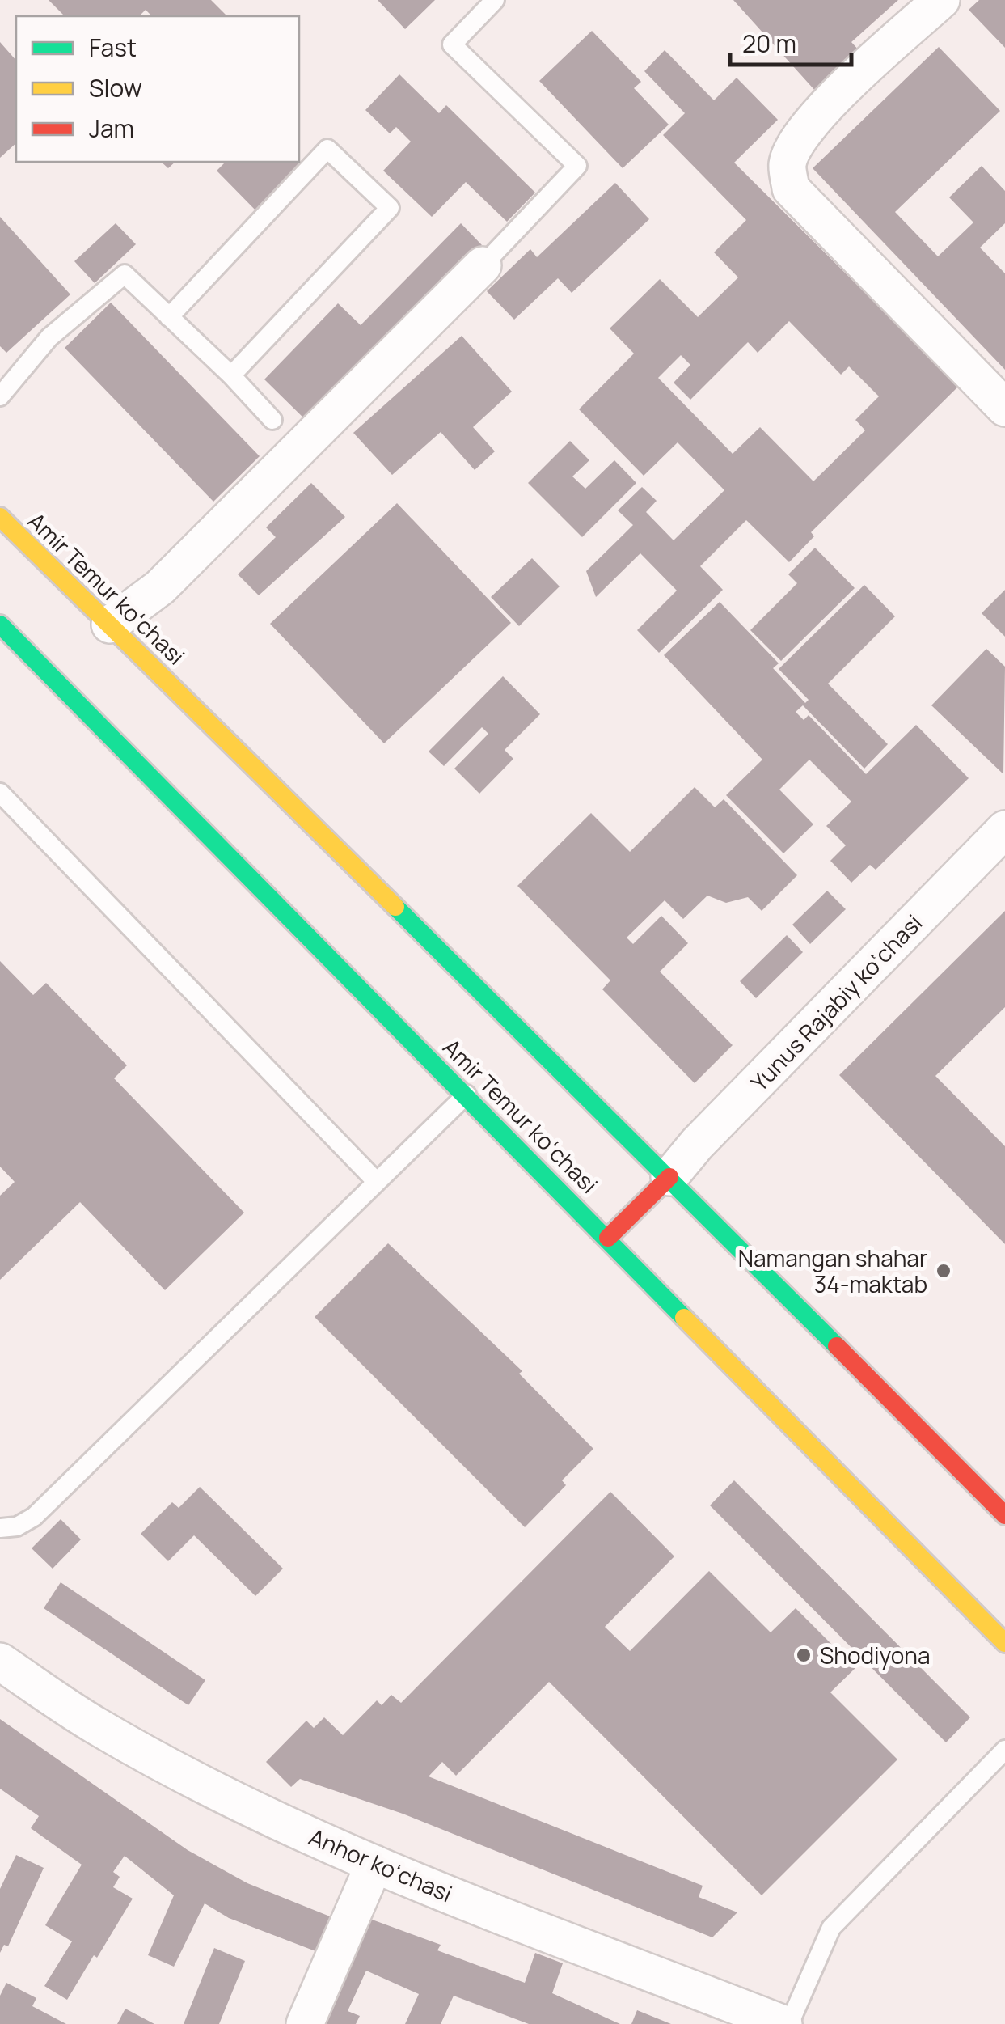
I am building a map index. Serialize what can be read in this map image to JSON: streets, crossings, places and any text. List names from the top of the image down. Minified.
{"streets":{"main road":["Amir Temur koʻchasi"],"street":["Yunus Rajabiy ko‘chasi","Anhor koʻchasi"]},"crossings":[["Amir Temur koʻchasi","Yunus Rajabiy ko‘chasi"]],"places":["Namangan shahar 34-maktab","Shodiyona"],"legend":["Fast","Slow","Jam"],"scale_bar":"20 m"}
